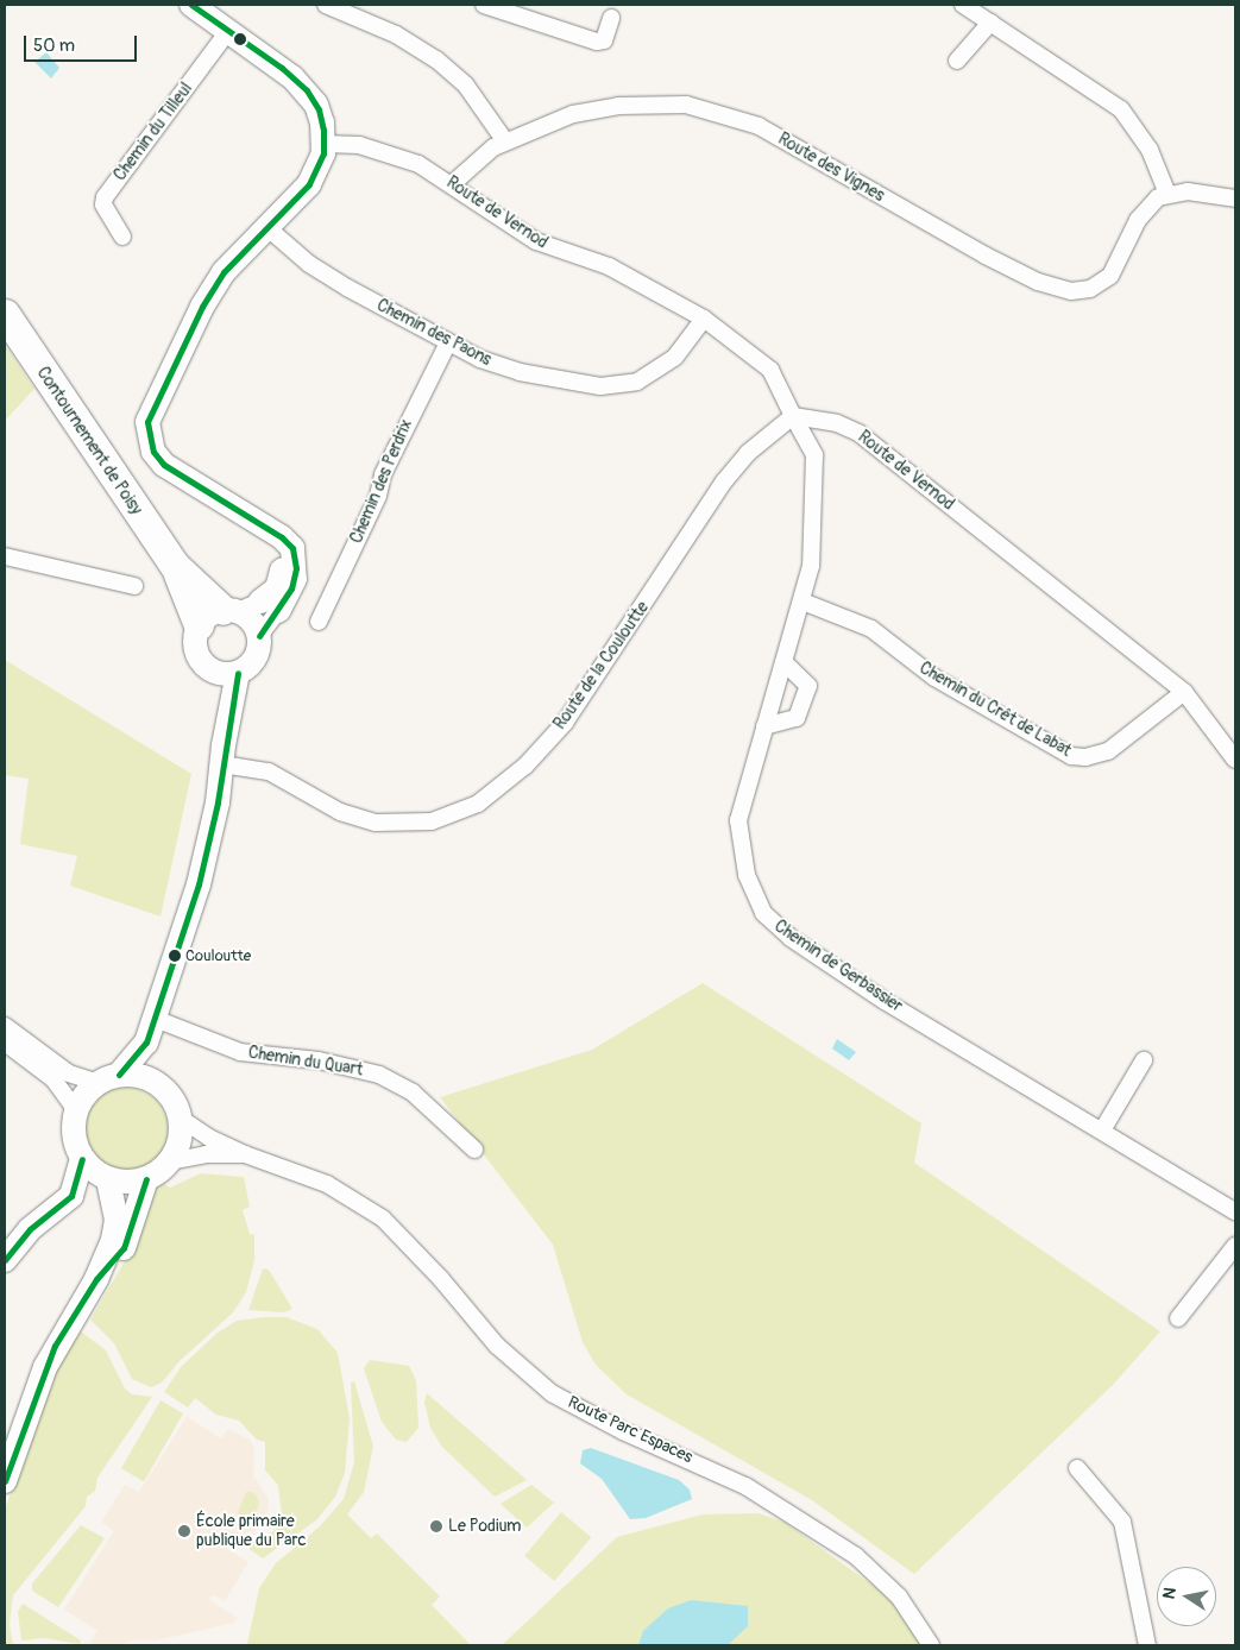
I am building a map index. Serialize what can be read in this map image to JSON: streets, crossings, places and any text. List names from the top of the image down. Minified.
{"streets":{"highway":["Contournement de Poisy"],"street":["Chemin du Tilleul","Route des Vignes","Route de Vernod","Chemin des Paons","Chemin des Perdrix","Route de la Couloutte","Chemin du Crêt de Labat","Chemin de Gerbassier","Chemin du Quart","Route Parc Espaces"]},"crossings":[["Route des Vignes","Route de Vernod"],["Route de Vernod","Chemin des Paons"],["Route de Vernod","Route de la Couloutte"],["Route de Vernod","Chemin du Crêt de Labat"],["Route de Vernod","Chemin de Gerbassier"],["Chemin des Paons","Chemin des Perdrix"],["Route de la Couloutte","Chemin de Gerbassier"],["Chemin du Crêt de Labat","Chemin de Gerbassier"]],"places":["Couloutte","Le Podium","École primaire publique du Parc"],"scale_bar":"50 m","north":"left"}
